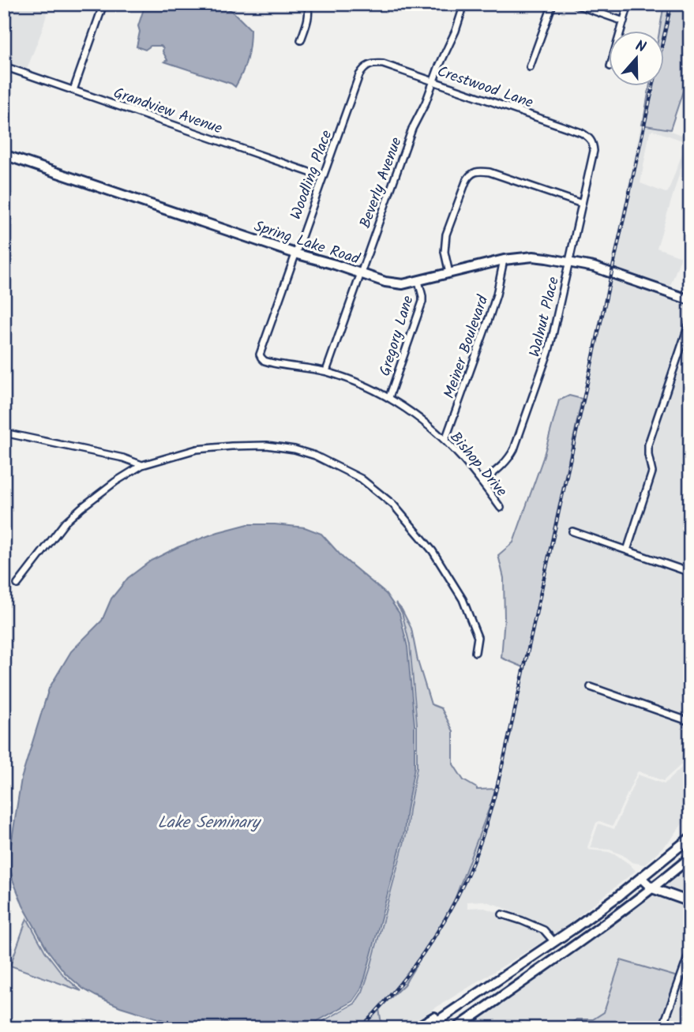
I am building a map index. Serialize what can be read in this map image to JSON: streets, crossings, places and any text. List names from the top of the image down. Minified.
{"streets":{"street":["Crestwood Lane","Grandview Avenue","Woodling Place","Beverly Avenue","Spring Lake Road","Walnut Place","Gregory Lane","Meiner Boulevard","Bishop Drive"]},"crossings":[["Crestwood Lane","Woodling Place"],["Crestwood Lane","Beverly Avenue"],["Crestwood Lane","Walnut Place"],["Grandview Avenue","Woodling Place"],["Woodling Place","Spring Lake Road"],["Woodling Place","Bishop Drive"],["Beverly Avenue","Spring Lake Road"],["Beverly Avenue","Bishop Drive"],["Spring Lake Road","Walnut Place"],["Spring Lake Road","Gregory Lane"],["Spring Lake Road","Meiner Boulevard"],["Walnut Place","Bishop Drive"],["Gregory Lane","Bishop Drive"],["Meiner Boulevard","Bishop Drive"]],"water":["Lake Seminary"],"north":"top"}
